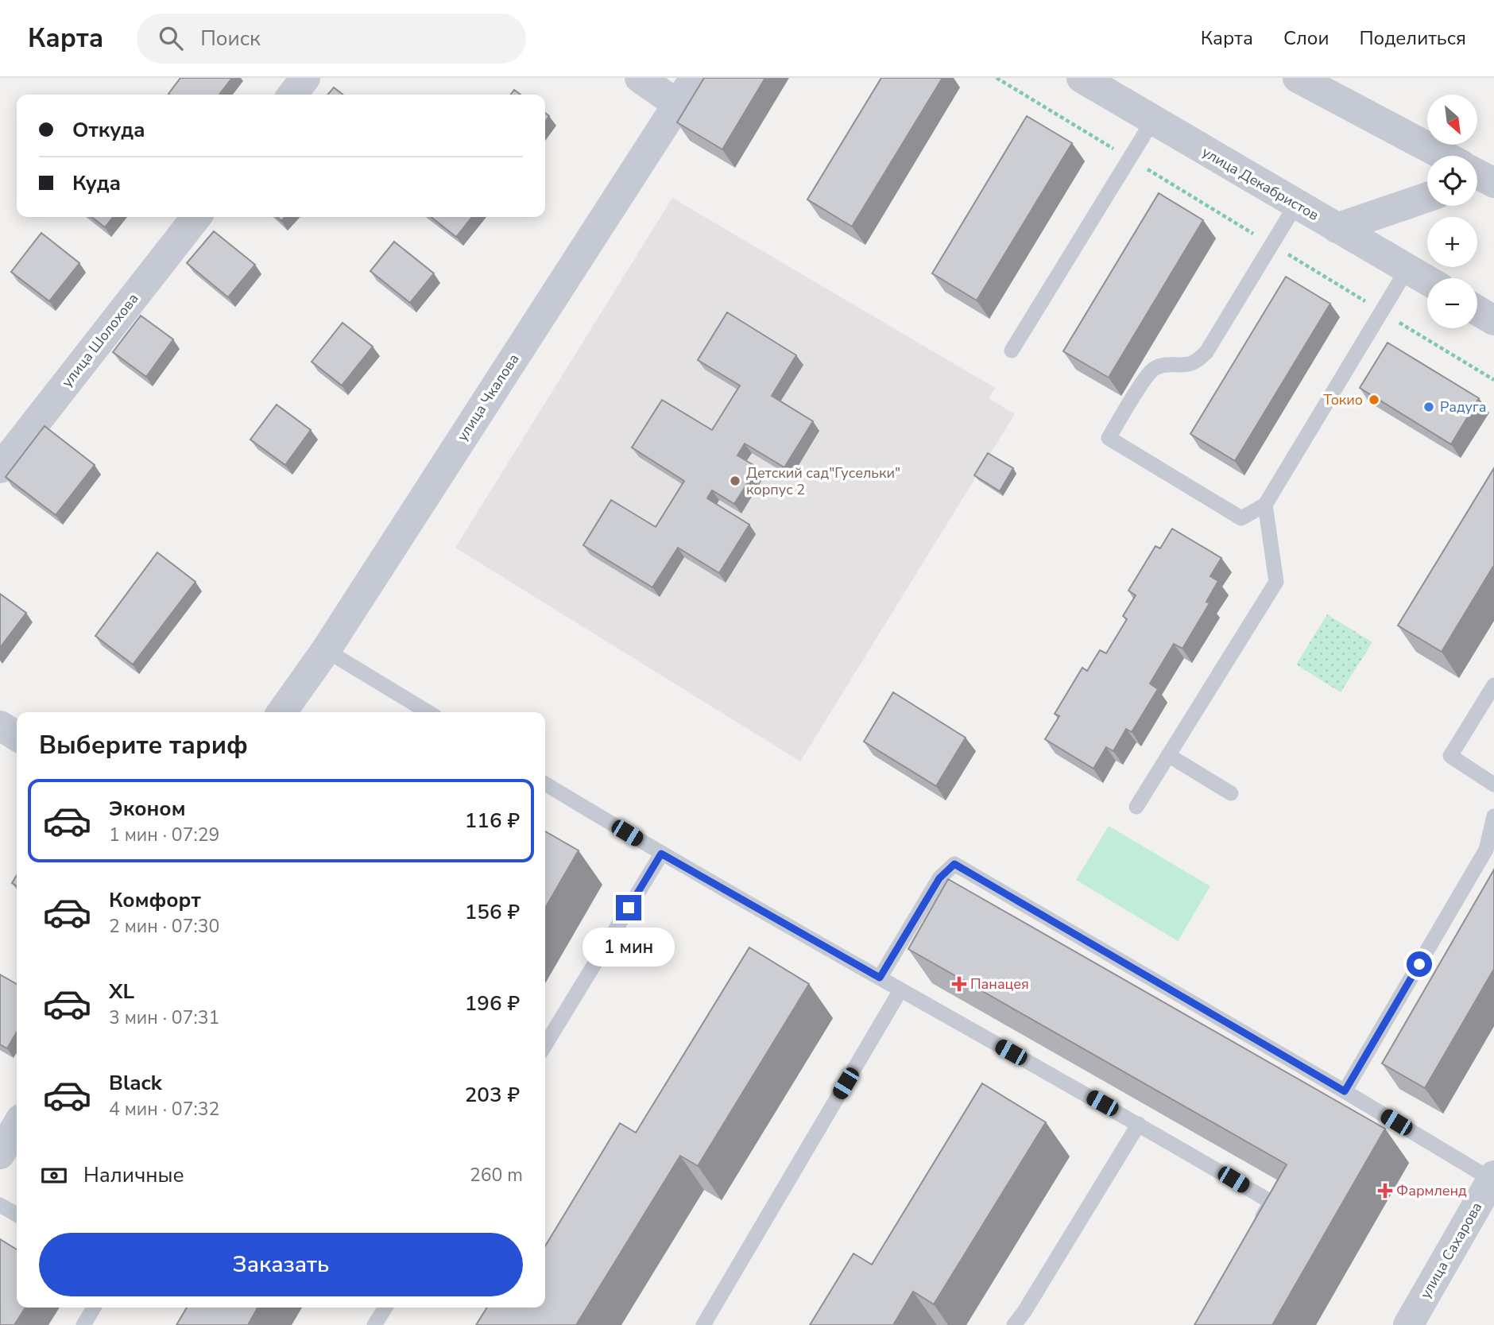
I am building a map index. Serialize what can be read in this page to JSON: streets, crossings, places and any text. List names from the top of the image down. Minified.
{"streets":{"street":["улица Декабристов","улица Шолохова","улица Чкалова","улица Сахарова"]},"places":{"other":["Токио","Радуга","Детский сад\"Гусельки\" корпус 2"],"health":["Панацея","Фармленд"]},"north":"bottom right","page":{"header":"Карта","search":"Поиск","nav":["Карта","Слои","Поделиться"],"map_buttons":["+","−"],"banner":["Откуда","Куда"],"heading":"Выберите тариф","list":[{"name":"Эконом","note":"1 мин · 07:29","value":"116 ₽"},{"name":"Комфорт","note":"2 мин · 07:30","value":"156 ₽"},{"name":"XL","note":"3 мин · 07:31","value":"196 ₽"},{"name":"Black","note":"4 мин · 07:32","value":"203 ₽"}],"bubble":"1 мин","pay":["Наличные","260 m"],"buttons":"Заказать"}}
